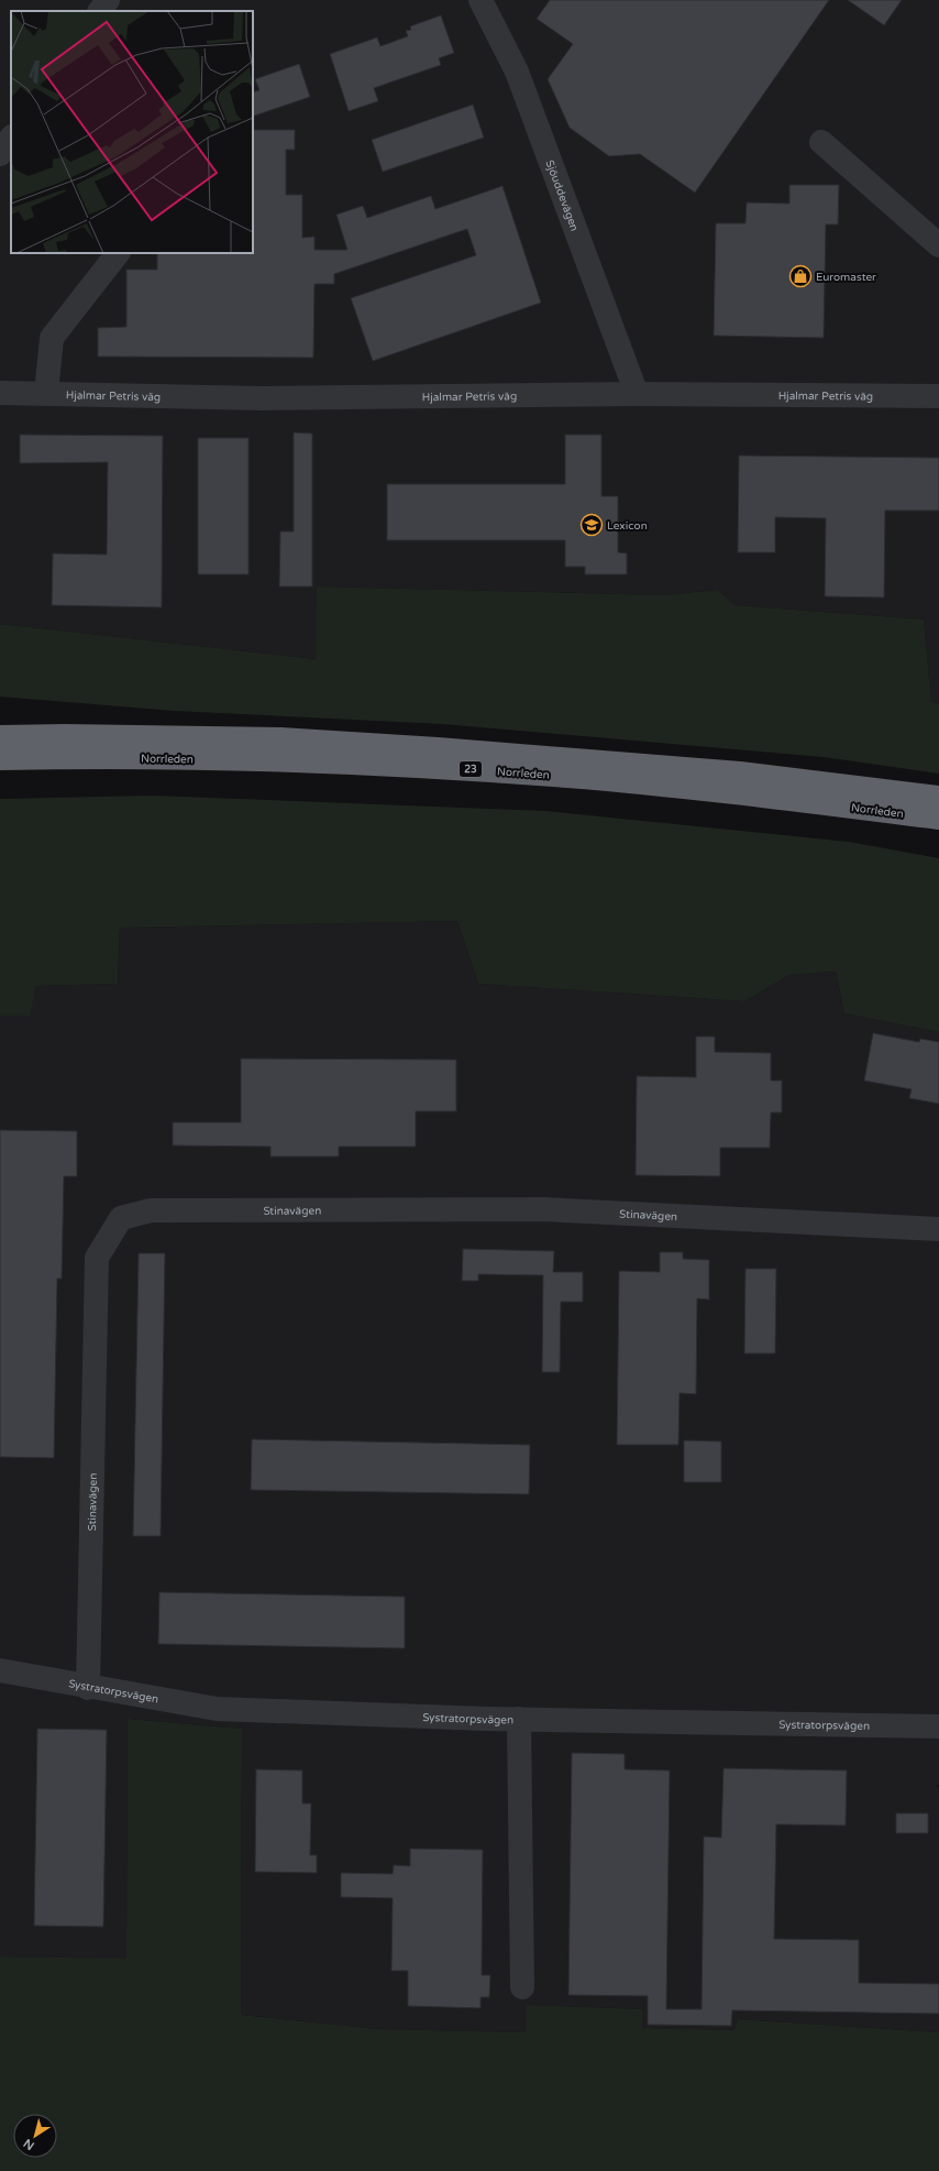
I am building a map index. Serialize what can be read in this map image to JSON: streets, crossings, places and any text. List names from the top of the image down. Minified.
{"streets":{"highway":["Norrleden","23"],"street":["Sjöuddevägen","Hjalmar Petris väg","Stinavägen","Systratorpsvägen"]},"crossings":[["Sjöuddevägen","Hjalmar Petris väg"],["Stinavägen","Systratorpsvägen"]],"places":{"shop":["Euromaster"],"school or university":["Lexicon"]},"north":"bottom left"}
